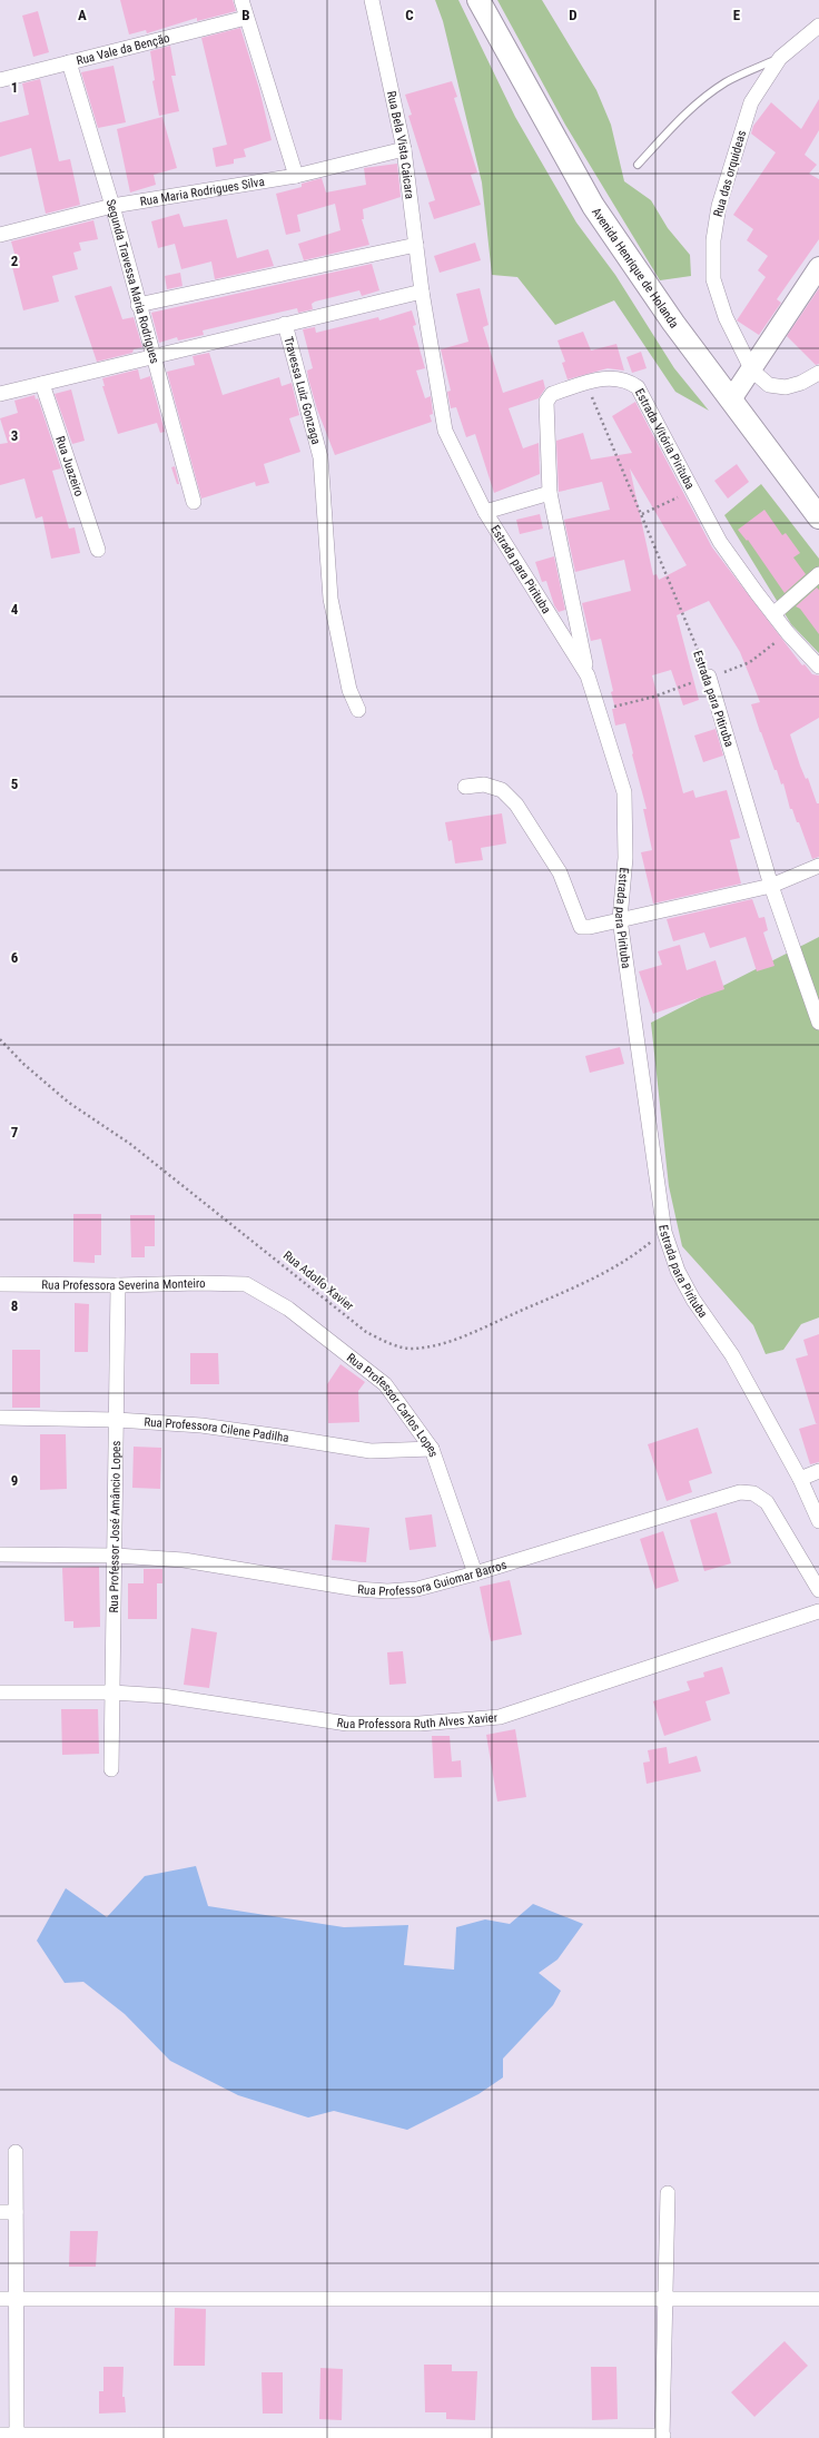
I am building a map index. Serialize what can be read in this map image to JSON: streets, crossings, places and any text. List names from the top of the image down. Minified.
{"streets":{"main road":["Avenida Henrique de Holanda"],"street":["Rua Vale da Benção","Rua Bela Vista Caicara","Rua das orquideas","Rua Maria Rodrigues Silva","Segunda Travessa Maria Rodrigues","Travessa Luiz Gonzaga","Estrada Vitória Pirituba","Rua Juazeiro","Estrada para Pirituba","Estrada para Pitiruba","Rua Professora Severina Monteiro","Rua Professor Carlos Lopes","Rua Professora Cilene Padilha","Rua Professor José Amâncio Lopes","Rua Professora Guiomar Barros","Rua Professora Ruth Alves Xavier"],"path":["Rua Adolfo Xavier"]},"crossings":[["Rua Vale da Benção","Segunda Travessa Maria Rodrigues"],["Rua Bela Vista Caicara","Rua Maria Rodrigues Silva"],["Rua Bela Vista Caicara","Estrada para Pirituba"],["Rua Maria Rodrigues Silva","Segunda Travessa Maria Rodrigues"],["Estrada Vitória Pirituba","Estrada para Pirituba"],["Estrada Vitória Pirituba","Estrada para Pitiruba"],["Estrada para Pirituba","Rua Adolfo Xavier"],["Rua Professora Severina Monteiro","Rua Professor Carlos Lopes"],["Rua Professora Severina Monteiro","Rua Professor José Amâncio Lopes"],["Rua Professor Carlos Lopes","Rua Professora Cilene Padilha"],["Rua Professor Carlos Lopes","Rua Professora Guiomar Barros"],["Rua Professora Cilene Padilha","Rua Professor José Amâncio Lopes"],["Rua Professor José Amâncio Lopes","Rua Professora Guiomar Barros"],["Rua Professor José Amâncio Lopes","Rua Professora Ruth Alves Xavier"]],"grid":{"columns":["A","B","C","D","E"],"rows":["1","2","3","4","5","6","7","8","9"]}}
